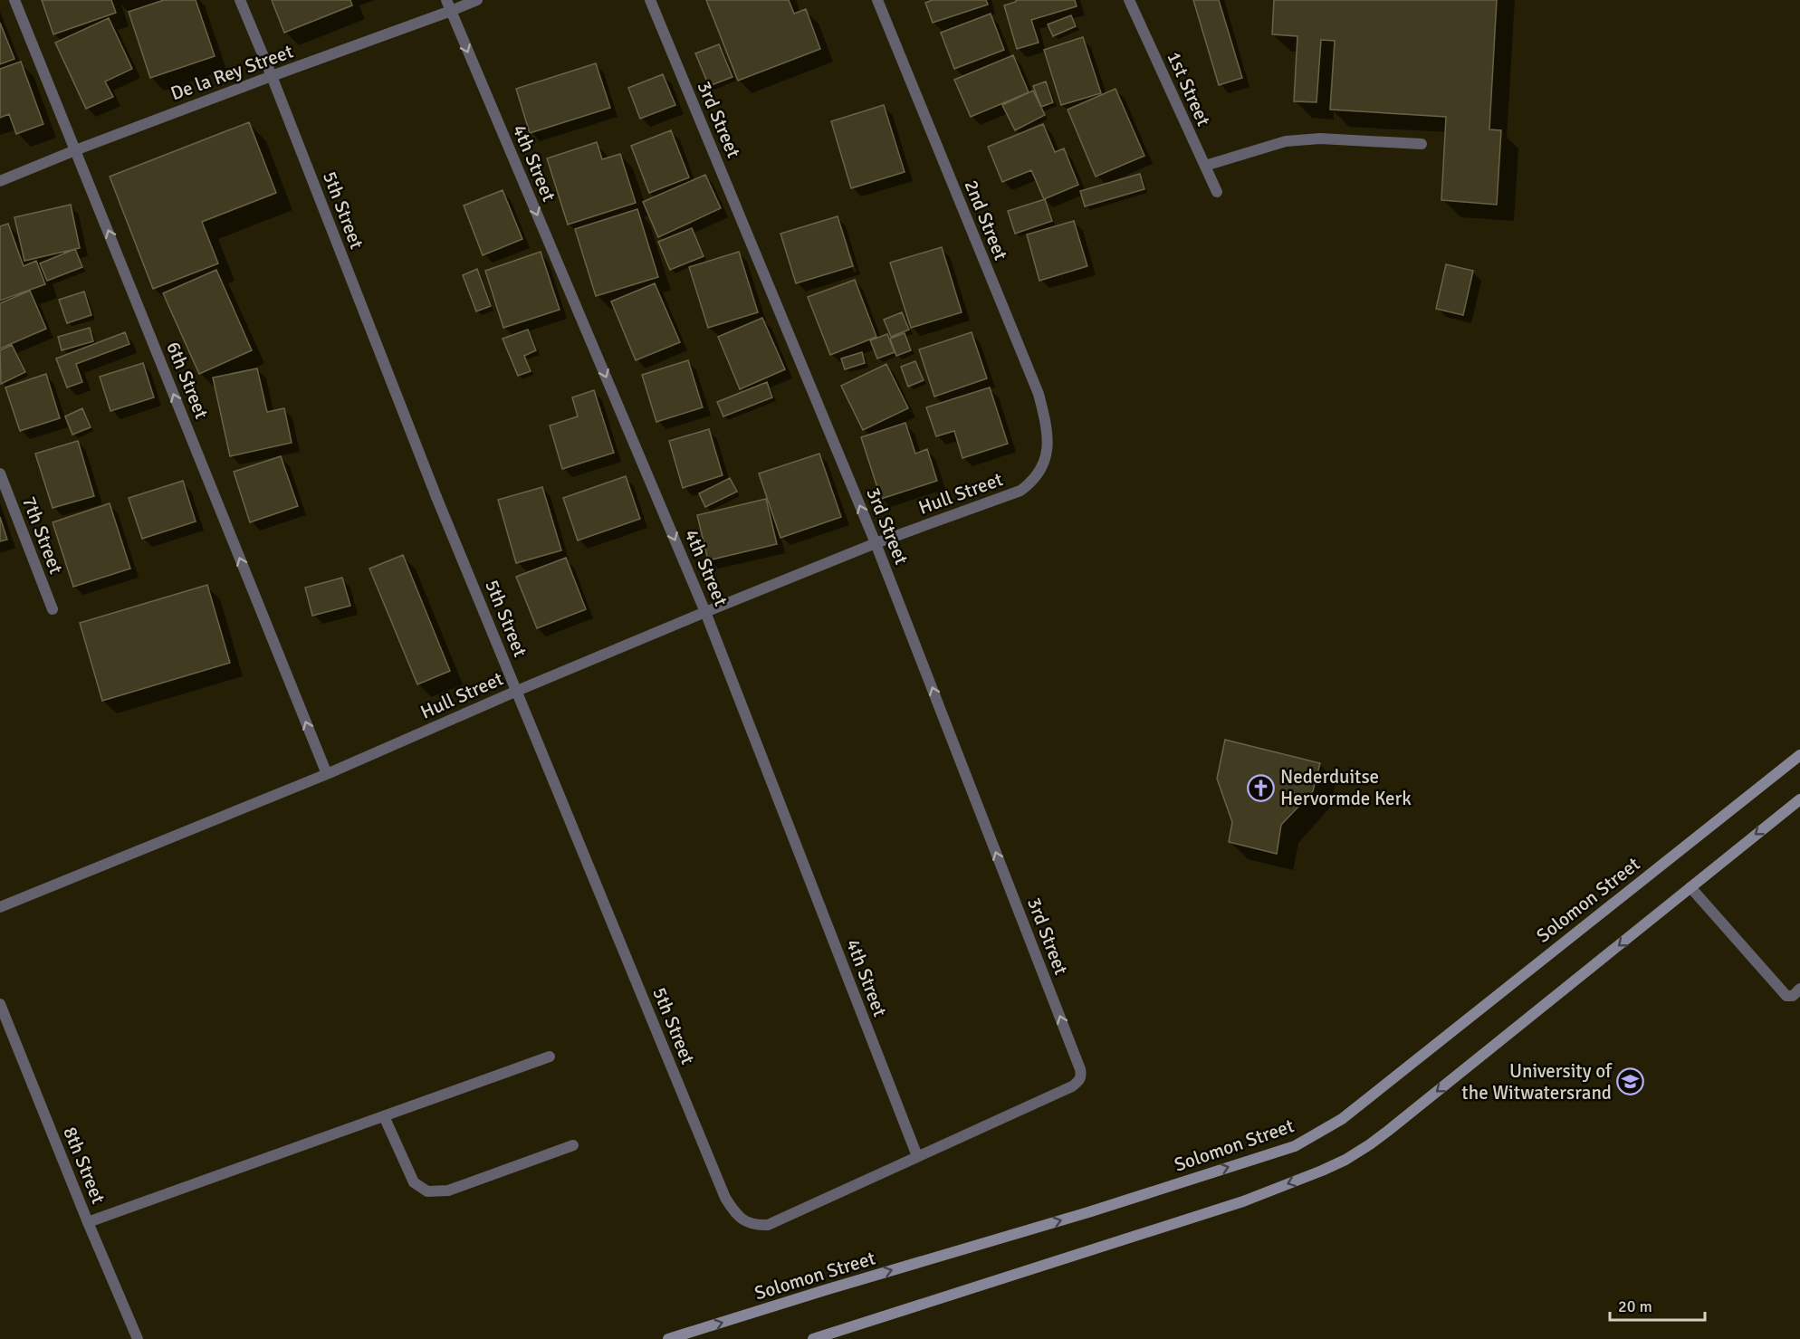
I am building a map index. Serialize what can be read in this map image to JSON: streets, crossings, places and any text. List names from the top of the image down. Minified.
{"streets":{"main road":["Solomon Street"],"street":["De la Rey Street","1st Street","3rd Street","4th Street","5th Street","2nd Street","6th Street","Hull Street","7th Street","8th Street"]},"crossings":[["De la Rey Street","4th Street"],["De la Rey Street","5th Street"],["De la Rey Street","6th Street"],["3rd Street","4th Street"],["3rd Street","5th Street"],["3rd Street","Hull Street"],["4th Street","5th Street"],["4th Street","Hull Street"],["5th Street","Hull Street"],["2nd Street","Hull Street"],["6th Street","Hull Street"]],"one_way":["3rd Street","4th Street","6th Street"],"places":{"church":["Nederduitse Hervormde Kerk"],"school or university":["University of the Witwatersrand"]},"scale_bar":"20 m"}
